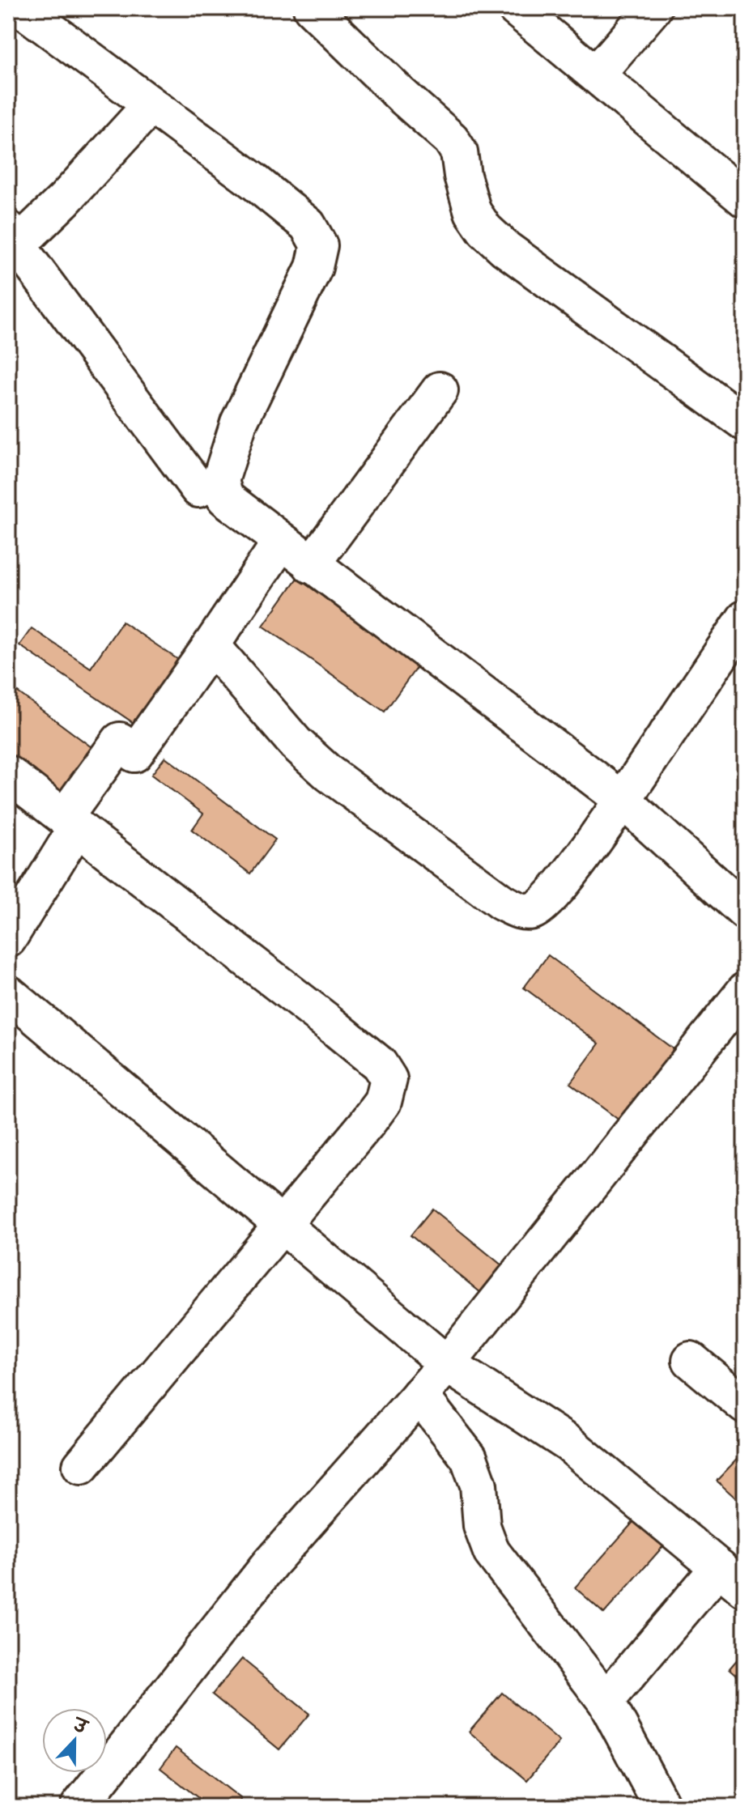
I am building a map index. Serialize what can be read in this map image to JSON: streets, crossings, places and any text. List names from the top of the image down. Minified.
{"north":"top"}
